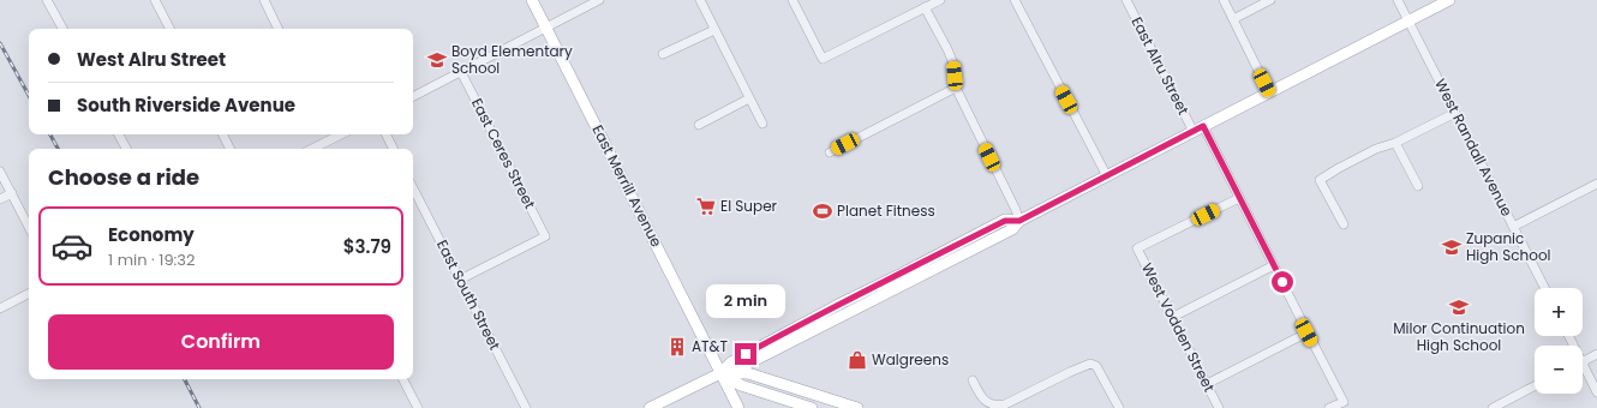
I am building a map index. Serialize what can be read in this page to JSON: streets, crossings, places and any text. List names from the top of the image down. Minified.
{"streets":{"main road":["East Merrill Avenue"],"street":["East Alru Street","West Randall Avenue","East Ceres Street","East South Street","West Vodden Street"]},"crossings":[["East Alru Street","West Vodden Street"],["East Ceres Street","East South Street"]],"places":{"school or university":["Boyd Elementary School","Zupanic High School","Milor Continuation High School"],"supermarket":["El Super"],"sports":["Planet Fitness"],"building":["AT&T"],"shop":["Walgreens"]},"page":{"banner":["West Alru Street","South Riverside Avenue"],"heading":"Choose a ride","list":[{"name":"Economy","note":"1 min · 19:32","value":"$3.79"}],"bubble":"2 min","map_buttons":["+","−"],"buttons":"Confirm"}}
